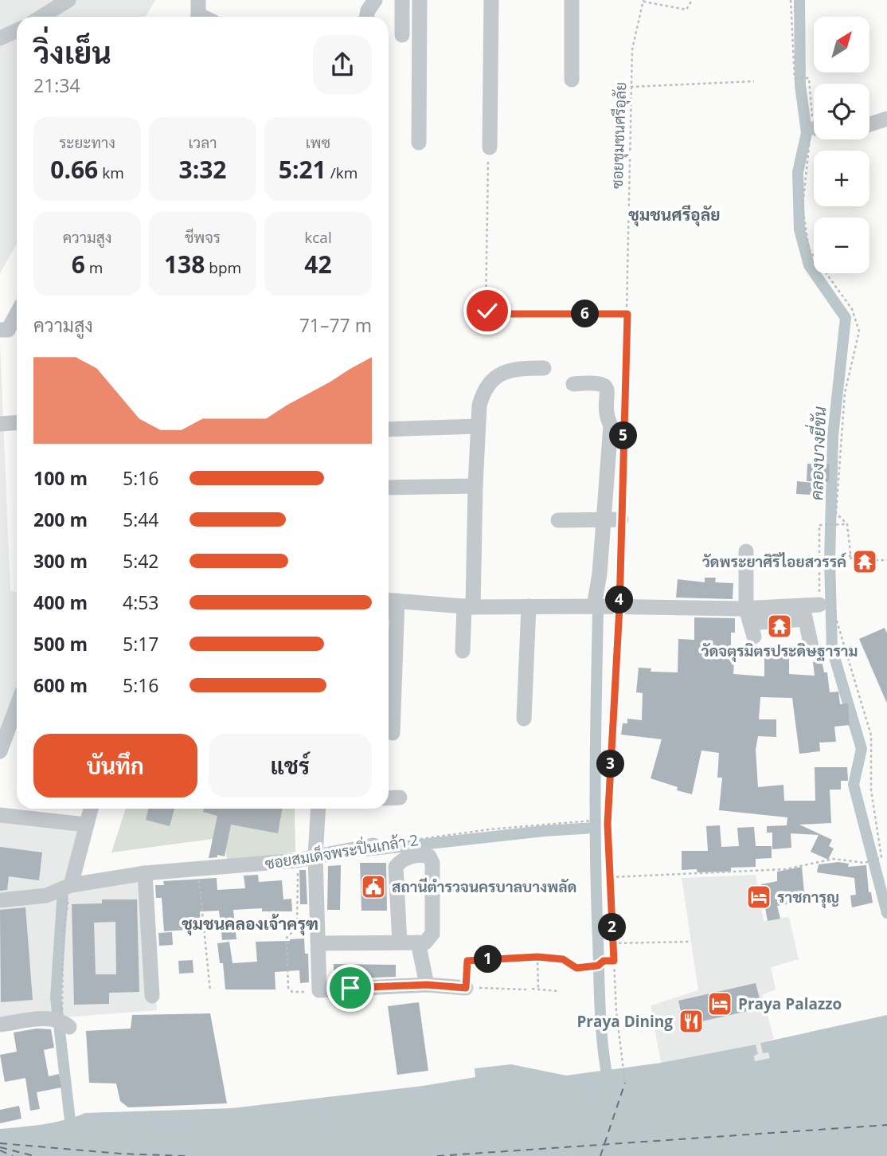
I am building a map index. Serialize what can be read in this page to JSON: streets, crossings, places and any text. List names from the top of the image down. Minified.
{"streets":{"street":["ซอยสมเด็จพระปิ่นเกล้า 2"],"path":["ซอยชุมชนศรีอุลัย"]},"districts":["ชุมชนศรีอุลัย","ชุมชนคลองเจ้าครุฑ"],"water":["คลองบางยี่ขัน"],"places":{"temple":["วัดพระยาศิริไอยสวรรค์","วัดจตุรมิตรประดิษฐาราม"],"public building":["สถานีตำรวจนครบาลบางพลัด"],"hotel":["ราชการุญ","Praya Palazzo"],"restaurant":["Praya Dining"]},"north":"top right","page":{"map_buttons":["+","−"],"heading":["วิ่งเย็น","21:34"],"stats":[["ระยะทาง","0.66 km"],["เวลา","3:32"],["เพซ","5:21 /km"],["ความสูง","6 m"],["ชีพจร","138 bpm"],["kcal","42"]],"pins":["6","5","4","3","2","1"],"chart":["ความสูง","71–77 m"],"list":[{"name":"100 m","note":"5:16"},{"name":"200 m","note":"5:44"},{"name":"300 m","note":"5:42"},{"name":"400 m","note":"4:53"},{"name":"500 m","note":"5:17"},{"name":"600 m","note":"5:16"}],"buttons":["บันทึก","แชร์"]}}
